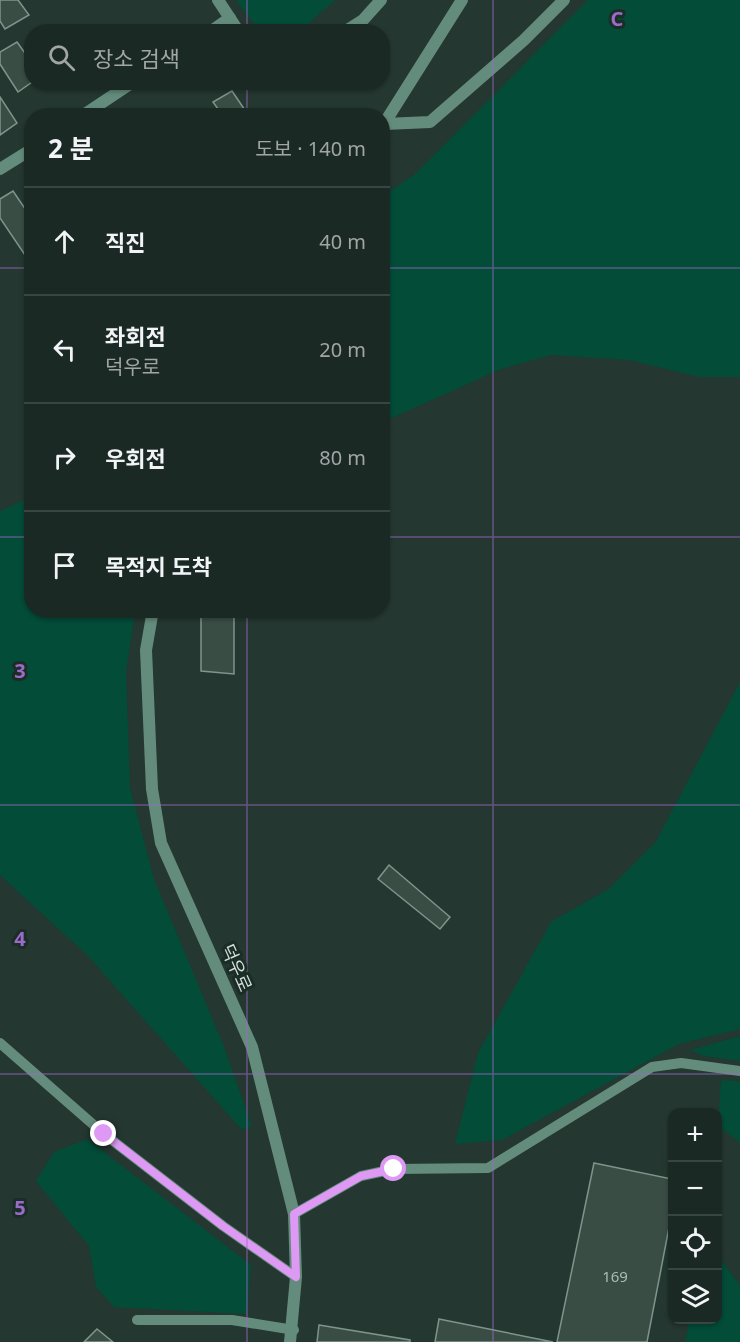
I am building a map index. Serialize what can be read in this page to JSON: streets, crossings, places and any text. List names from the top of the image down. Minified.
{"streets":{"street":["덕우로"]},"house_numbers":["169"],"page":{"search":"장소 검색","heading":["2 분","도보 · 140 m"],"list":[["직진","40 m"],["좌회전","덕우로","20 m"],["우회전","80 m"],"목적지 도착"],"map_buttons":["+","−"]},"grid":{"columns":["C"],"rows":["3","4","5"]}}
